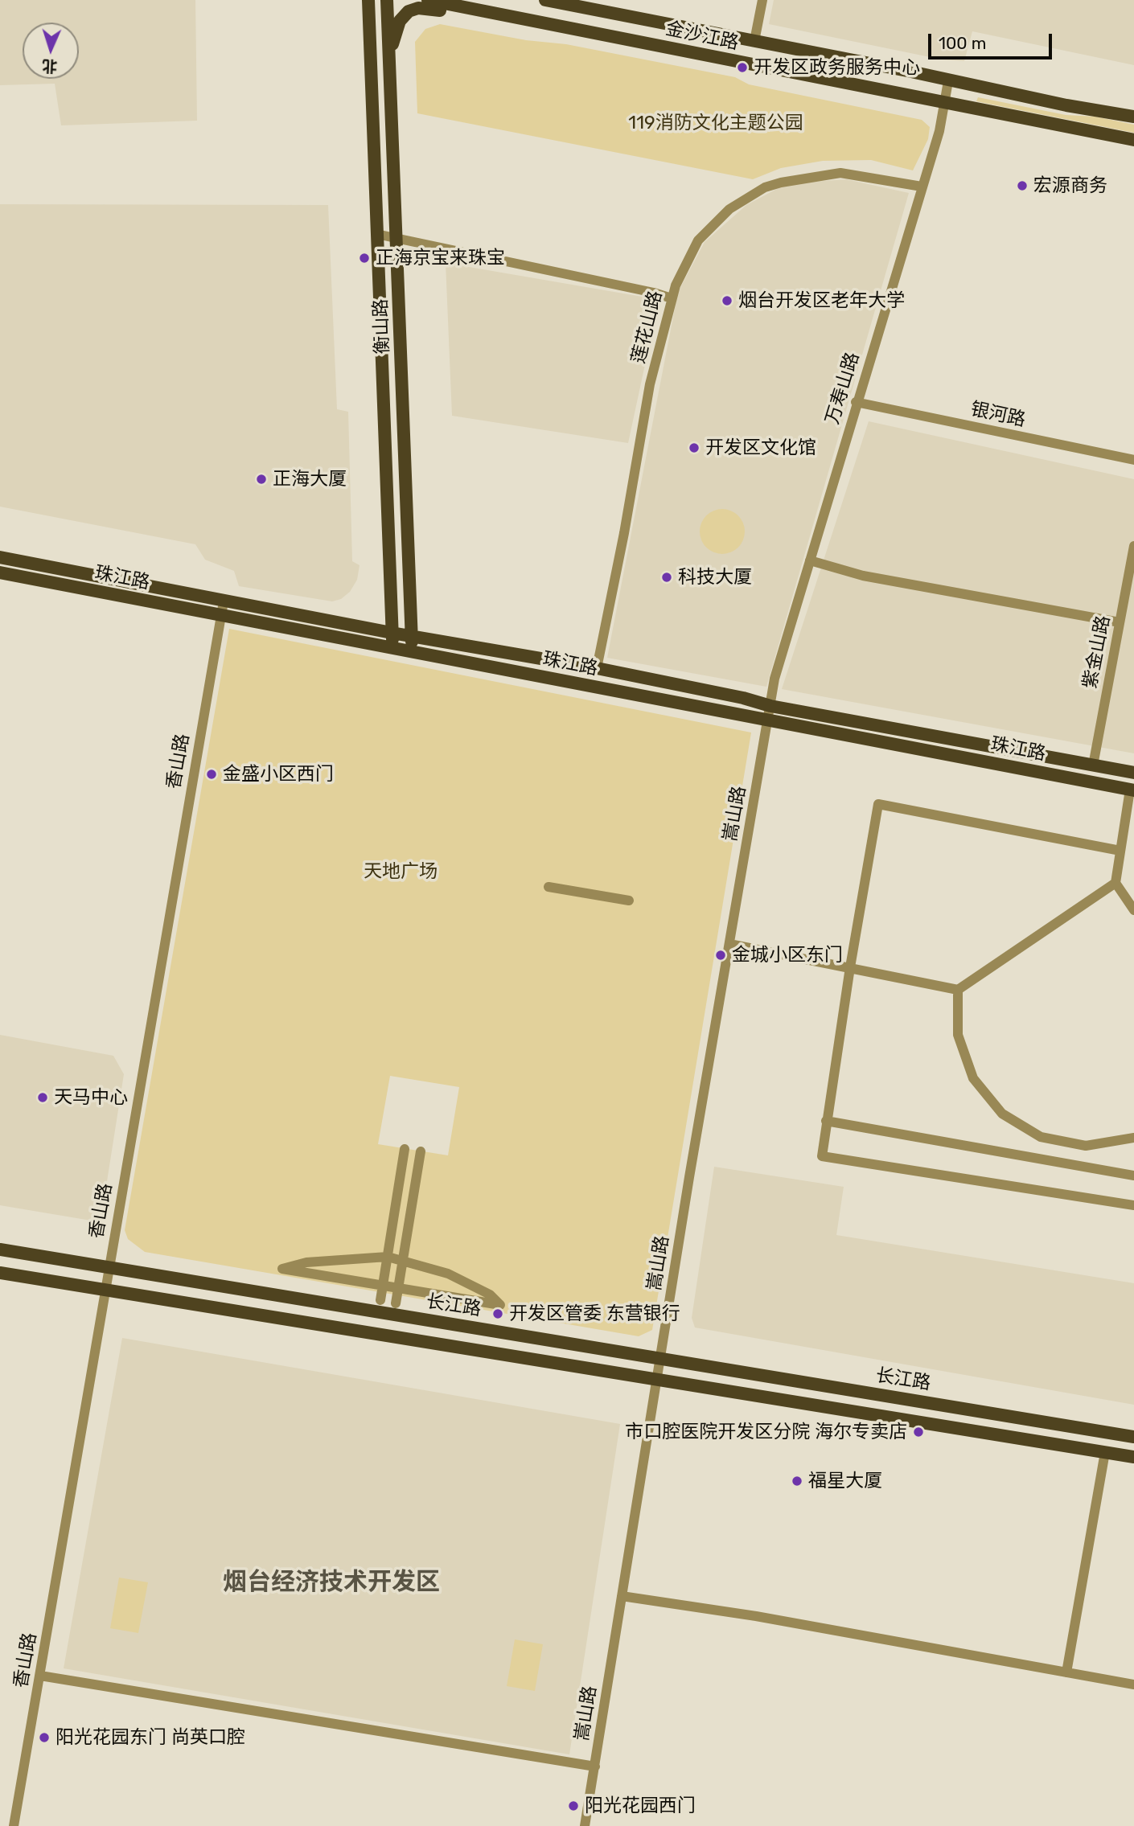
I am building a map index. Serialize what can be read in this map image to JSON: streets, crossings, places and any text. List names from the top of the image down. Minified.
{"streets":{"main road":["金沙江路","衡山路","珠江路","长江路"],"street":["莲花山路","万寿山路","银河路","紫金山路","香山路","嵩山路"]},"crossings":[["金沙江路","万寿山路"],["衡山路","珠江路"],["莲花山路","万寿山路"],["万寿山路","银河路"],["万寿山路","嵩山路"],["珠江路","香山路"],["珠江路","嵩山路"],["香山路","长江路"],["嵩山路","长江路"]],"districts":["烟台经济技术开发区"],"parks":["119消防文化主题公园","天地广场"],"places":["开发区政务服务中心","宏源商务","正海京宝来珠宝","烟台开发区老年大学","开发区文化馆","正海大厦","科技大厦","金盛小区西门","金城小区东门","天马中心","开发区管委 东营银行","市口腔医院开发区分院 海尔专卖店","福星大厦","阳光花园东门 尚英口腔","阳光花园西门"],"scale_bar":"100 m","north":"bottom"}
